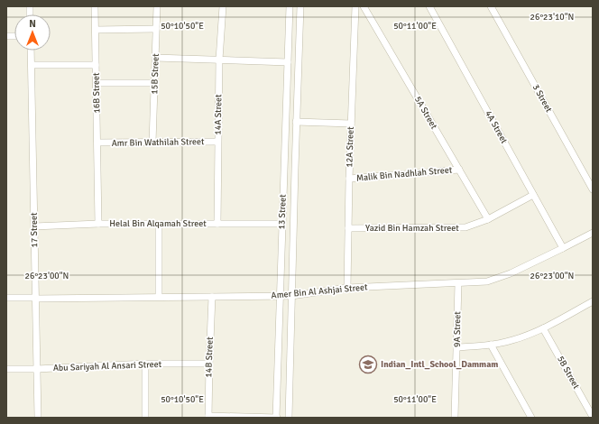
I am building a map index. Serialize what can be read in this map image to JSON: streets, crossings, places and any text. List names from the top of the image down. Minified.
{"streets":{"street":["15B Street","16B Street","3 Street","5A Street","14A Street","4A Street","Amr Bin Wathilah Street","12A Street","Malik Bin Nadhlah Street","13 Street","Helal Bin Alqamah Street","Yazid Bin Hamzah Street","17 Street","Amer Bin Al Ashjai Street","9A Street","14B Street","Abu Sariyah Al Ansari Street","5B Street"]},"crossings":[["15B Street","Amr Bin Wathilah Street"],["16B Street","Amr Bin Wathilah Street"],["16B Street","Helal Bin Alqamah Street"],["5A Street","Malik Bin Nadhlah Street"],["5A Street","Yazid Bin Hamzah Street"],["14A Street","Amr Bin Wathilah Street"],["14A Street","Helal Bin Alqamah Street"],["4A Street","Yazid Bin Hamzah Street"],["4A Street","Amer Bin Al Ashjai Street"],["12A Street","Malik Bin Nadhlah Street"],["12A Street","Yazid Bin Hamzah Street"],["12A Street","Amer Bin Al Ashjai Street"],["13 Street","Helal Bin Alqamah Street"],["13 Street","Amer Bin Al Ashjai Street"],["Helal Bin Alqamah Street","17 Street"],["17 Street","Amer Bin Al Ashjai Street"],["17 Street","Abu Sariyah Al Ansari Street"],["Amer Bin Al Ashjai Street","9A Street"],["Amer Bin Al Ashjai Street","14B Street"],["14B Street","Abu Sariyah Al Ansari Street"]],"places":{"school or university":["Indian_Intl_School_Dammam"]},"north":"top","coordinates":["26°23'10\"N","50°10'50\"E","50°11'00\"E","26°23'00\"N"]}
